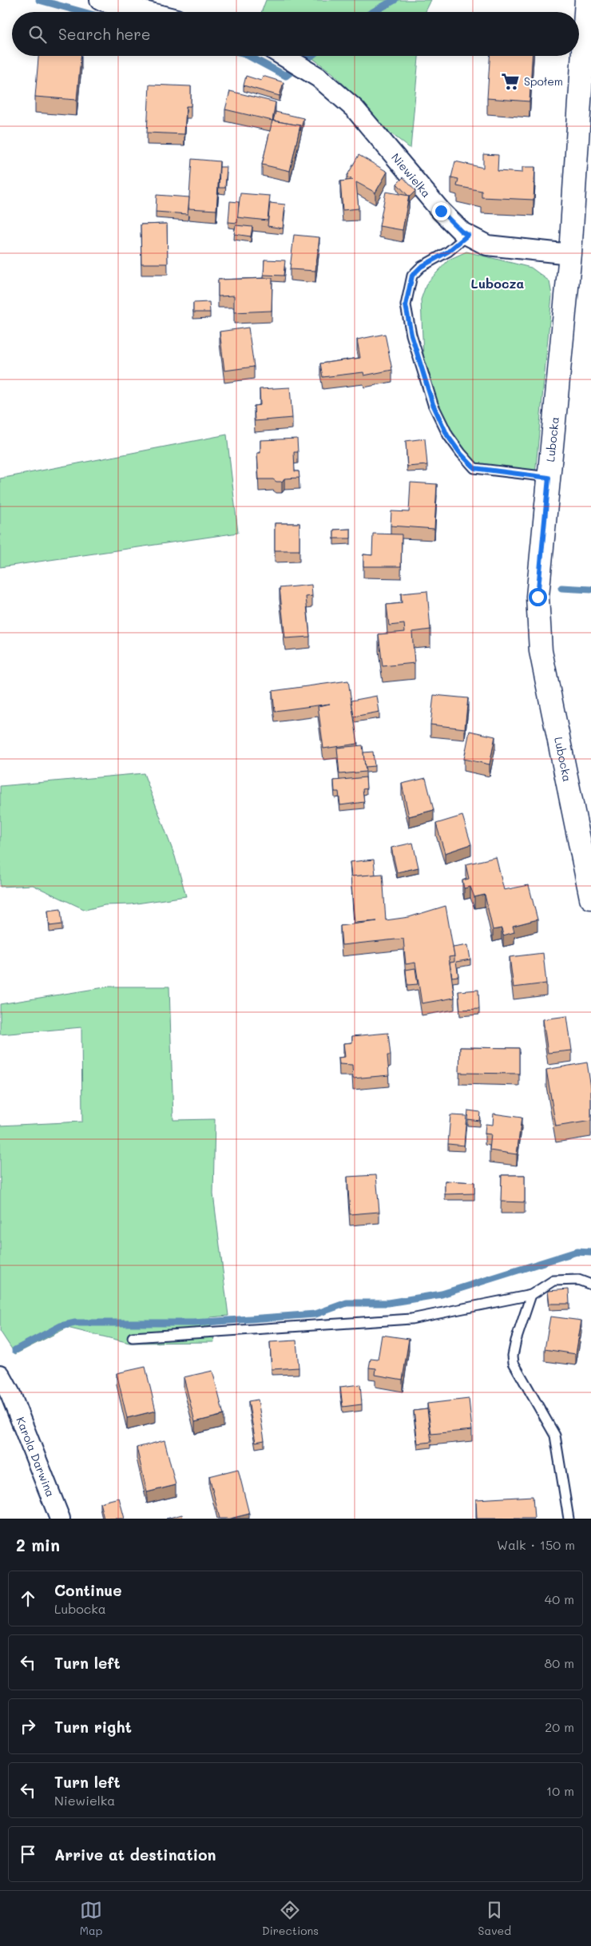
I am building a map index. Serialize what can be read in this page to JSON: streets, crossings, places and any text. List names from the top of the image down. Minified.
{"streets":{"street":["Niewielka","Lubocka","Karola Darwina"]},"crossings":[["Niewielka","Lubocka"]],"districts":["Lubocza"],"places":{"supermarket":["Społem"]},"page":{"search":"Search here","heading":["2 min","Walk · 150 m"],"list":[["Continue","Lubocka","40 m"],["Turn left","80 m"],["Turn right","20 m"],["Turn left","Niewielka","10 m"],"Arrive at destination"],"nav":["Map","Directions","Saved"]}}
